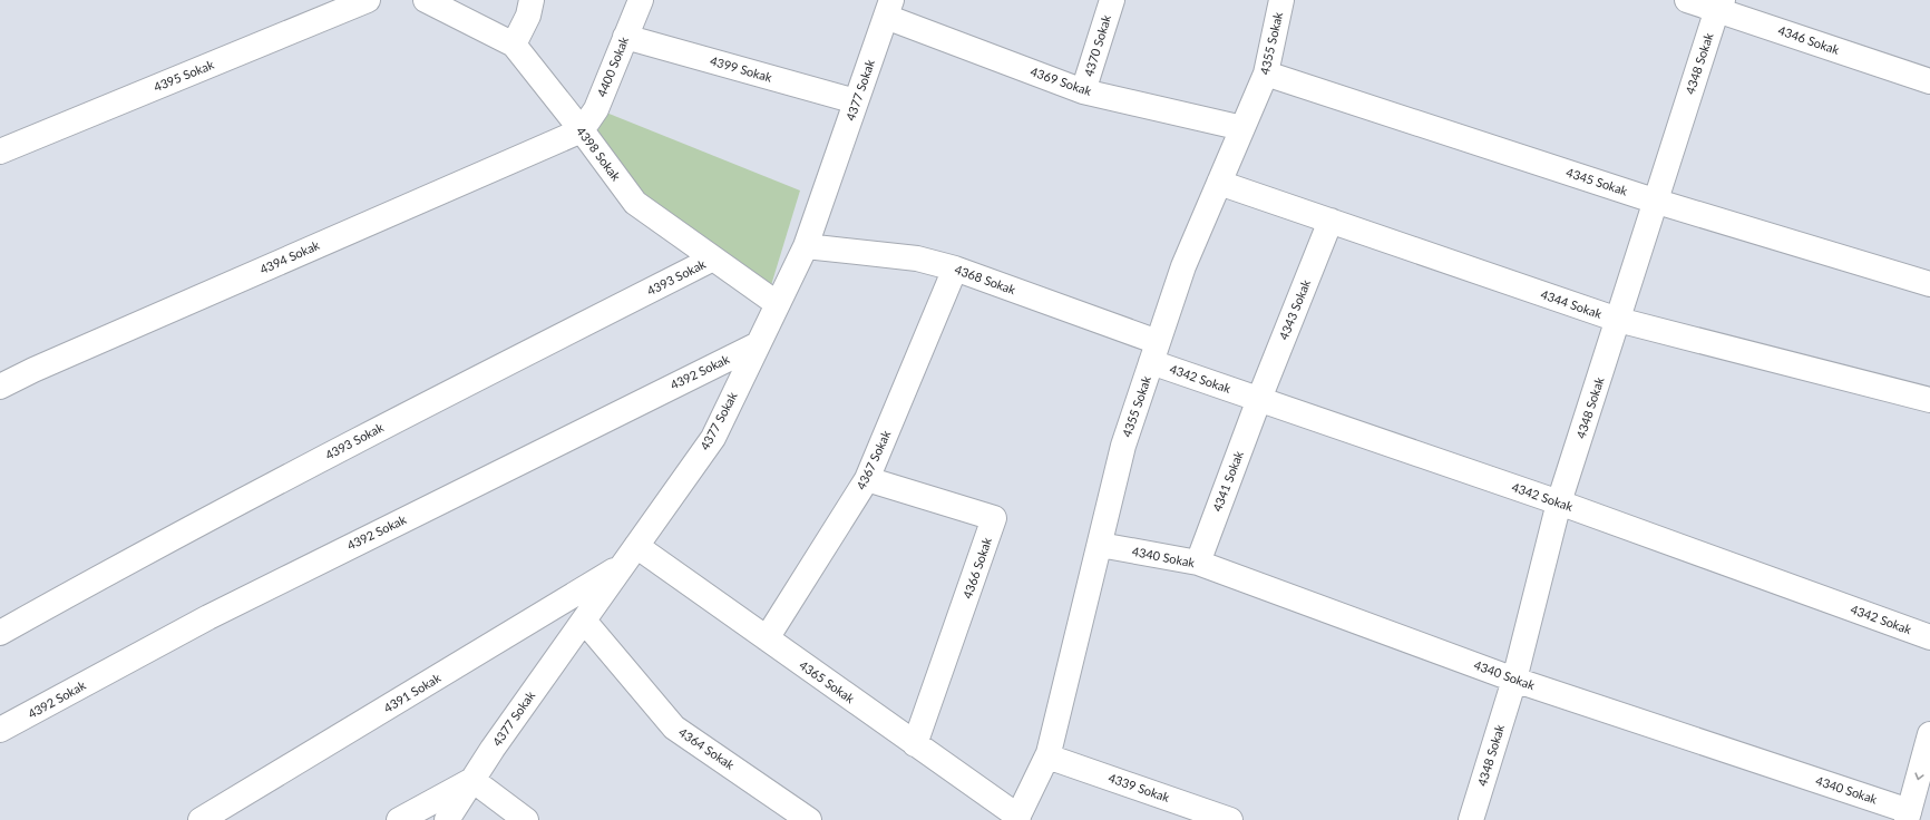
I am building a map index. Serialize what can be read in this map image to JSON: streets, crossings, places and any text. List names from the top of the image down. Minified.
{"streets":{"street":["4346 Sokak","4355 Sokak","4370 Sokak","4348 Sokak","4400 Sokak","4399 Sokak","4395 Sokak","4369 Sokak","4377 Sokak","4398 Sokak","4345 Sokak","4394 Sokak","4393 Sokak","4368 Sokak","4344 Sokak","4343 Sokak","4392 Sokak","4342 Sokak","4367 Sokak","4341 Sokak","4340 Sokak","4366 Sokak","4365 Sokak","4391 Sokak","4364 Sokak","4339 Sokak"]},"crossings":[["4346 Sokak","4348 Sokak"],["4355 Sokak","4369 Sokak"],["4355 Sokak","4345 Sokak"],["4355 Sokak","4368 Sokak"],["4355 Sokak","4344 Sokak"],["4355 Sokak","4342 Sokak"],["4355 Sokak","4340 Sokak"],["4355 Sokak","4365 Sokak"],["4355 Sokak","4339 Sokak"],["4370 Sokak","4369 Sokak"],["4348 Sokak","4345 Sokak"],["4348 Sokak","4344 Sokak"],["4348 Sokak","4342 Sokak"],["4348 Sokak","4340 Sokak"],["4400 Sokak","4399 Sokak"],["4400 Sokak","4398 Sokak"],["4400 Sokak","4394 Sokak"],["4399 Sokak","4377 Sokak"],["4369 Sokak","4377 Sokak"],["4377 Sokak","4398 Sokak"],["4377 Sokak","4368 Sokak"],["4377 Sokak","4392 Sokak"],["4377 Sokak","4365 Sokak"],["4377 Sokak","4391 Sokak"],["4377 Sokak","4364 Sokak"],["4398 Sokak","4394 Sokak"],["4398 Sokak","4393 Sokak"],["4368 Sokak","4342 Sokak"],["4368 Sokak","4367 Sokak"],["4344 Sokak","4343 Sokak"],["4343 Sokak","4342 Sokak"],["4343 Sokak","4341 Sokak"],["4342 Sokak","4341 Sokak"],["4367 Sokak","4366 Sokak"],["4367 Sokak","4365 Sokak"],["4341 Sokak","4340 Sokak"],["4366 Sokak","4365 Sokak"],["4365 Sokak","4391 Sokak"]]}
